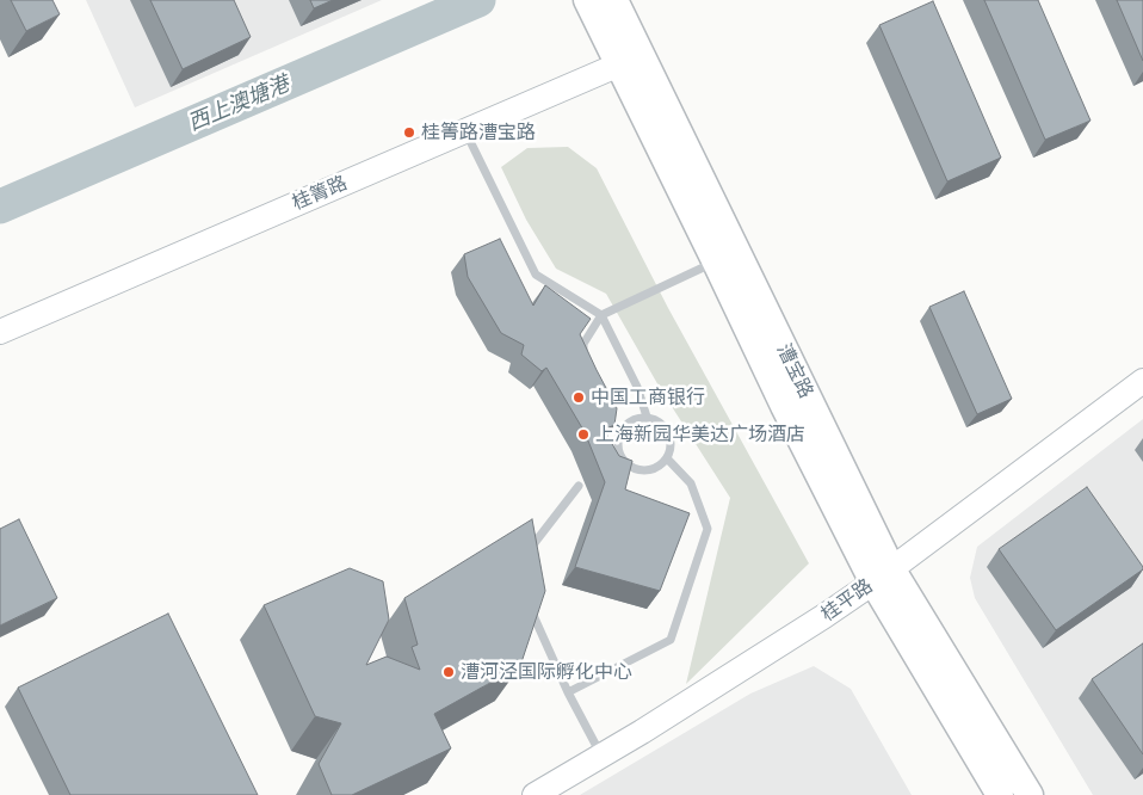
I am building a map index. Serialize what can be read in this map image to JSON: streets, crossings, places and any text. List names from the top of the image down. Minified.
{"streets":{"main road":["漕宝路"],"street":["桂箐路","桂平路"]},"crossings":[["桂箐路","漕宝路"],["漕宝路","桂平路"]],"water":["西上澳塘港"],"places":["桂箐路漕宝路","中国工商银行","上海新园华美达广场酒店","漕河泾国际孵化中心"]}
